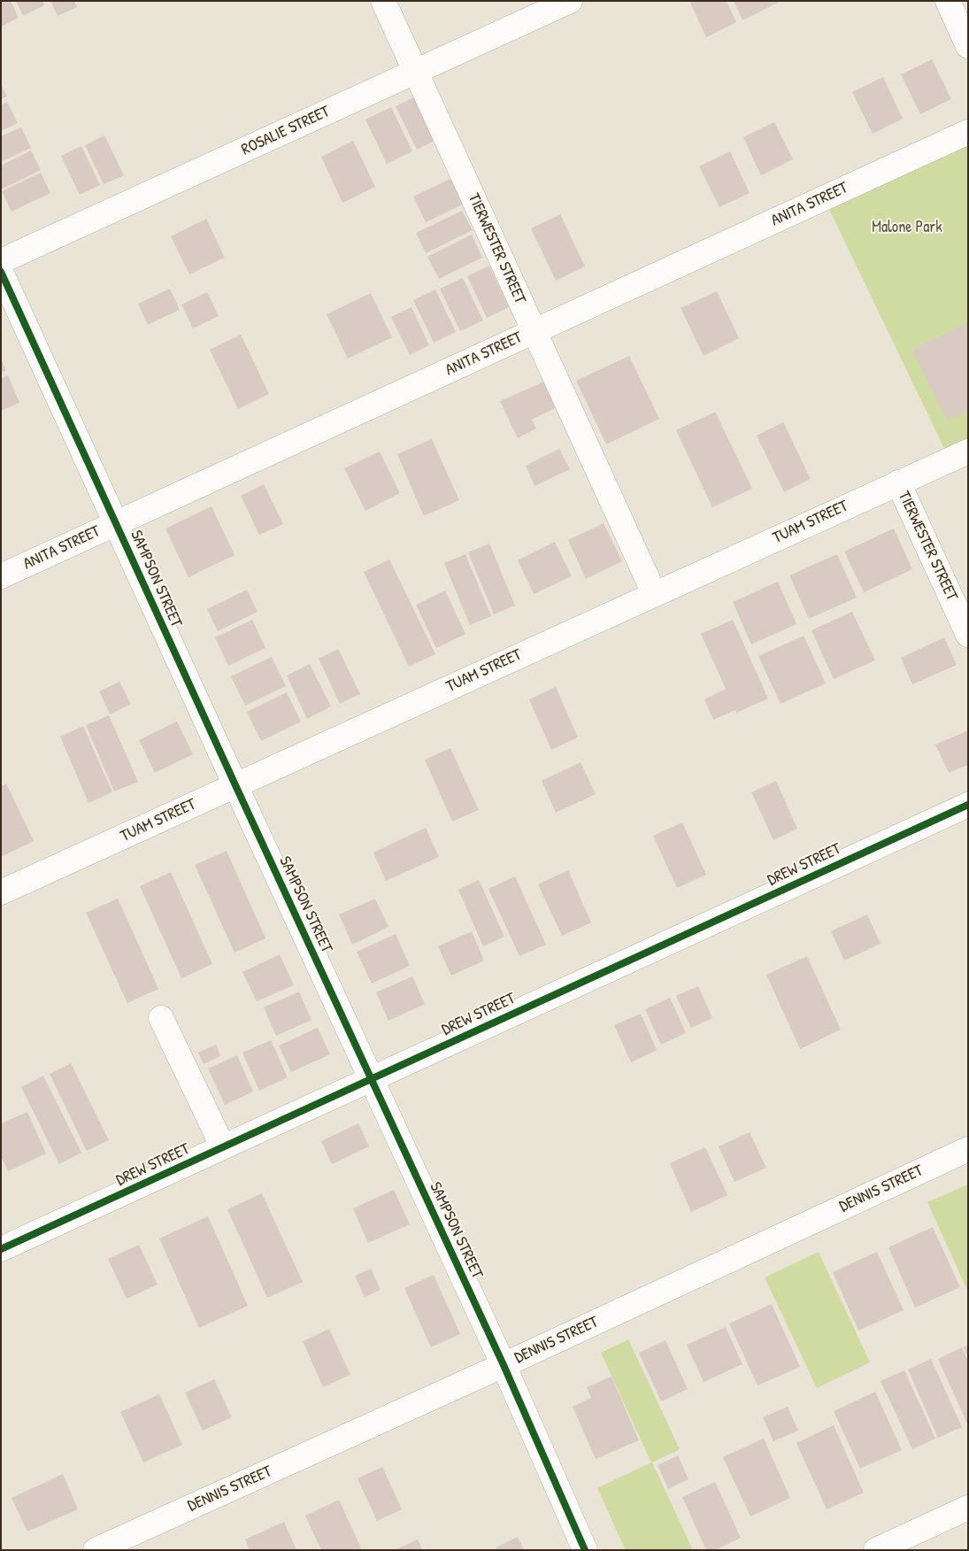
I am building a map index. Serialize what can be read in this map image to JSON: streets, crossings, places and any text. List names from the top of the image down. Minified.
{"streets":{"street":["ROSALIE STREET","ANITA STREET","TIERWESTER STREET","TUAM STREET","SAMPSON STREET","DREW STREET","DENNIS STREET"]},"crossings":[["ROSALIE STREET","TIERWESTER STREET"],["ANITA STREET","TIERWESTER STREET"],["ANITA STREET","SAMPSON STREET"],["TIERWESTER STREET","TUAM STREET"],["TUAM STREET","SAMPSON STREET"],["SAMPSON STREET","DREW STREET"],["SAMPSON STREET","DENNIS STREET"]],"parks":["Malone Park"]}
